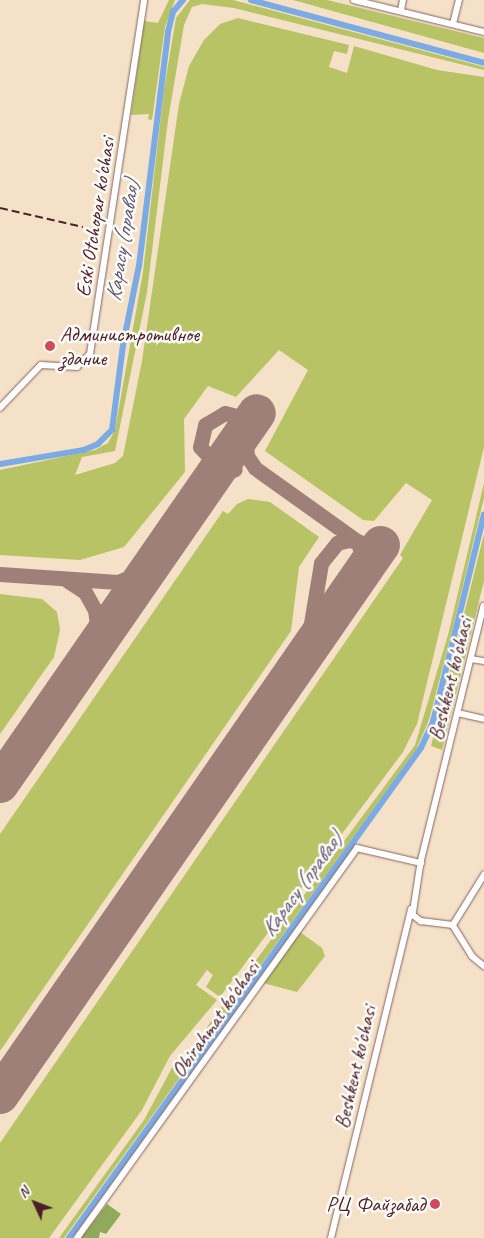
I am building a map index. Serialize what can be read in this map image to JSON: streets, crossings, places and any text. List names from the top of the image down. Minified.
{"streets":{"street":["Eski Otchopar ko'chasi","Beshkent ko'chasi","Obirahmat ko'chasi"]},"crossings":[["Beshkent ko'chasi","Obirahmat ko'chasi"]],"water":["Карасу (правая)"],"places":["Администротивное здание","РЦ Файзабад"],"north":"top left"}
